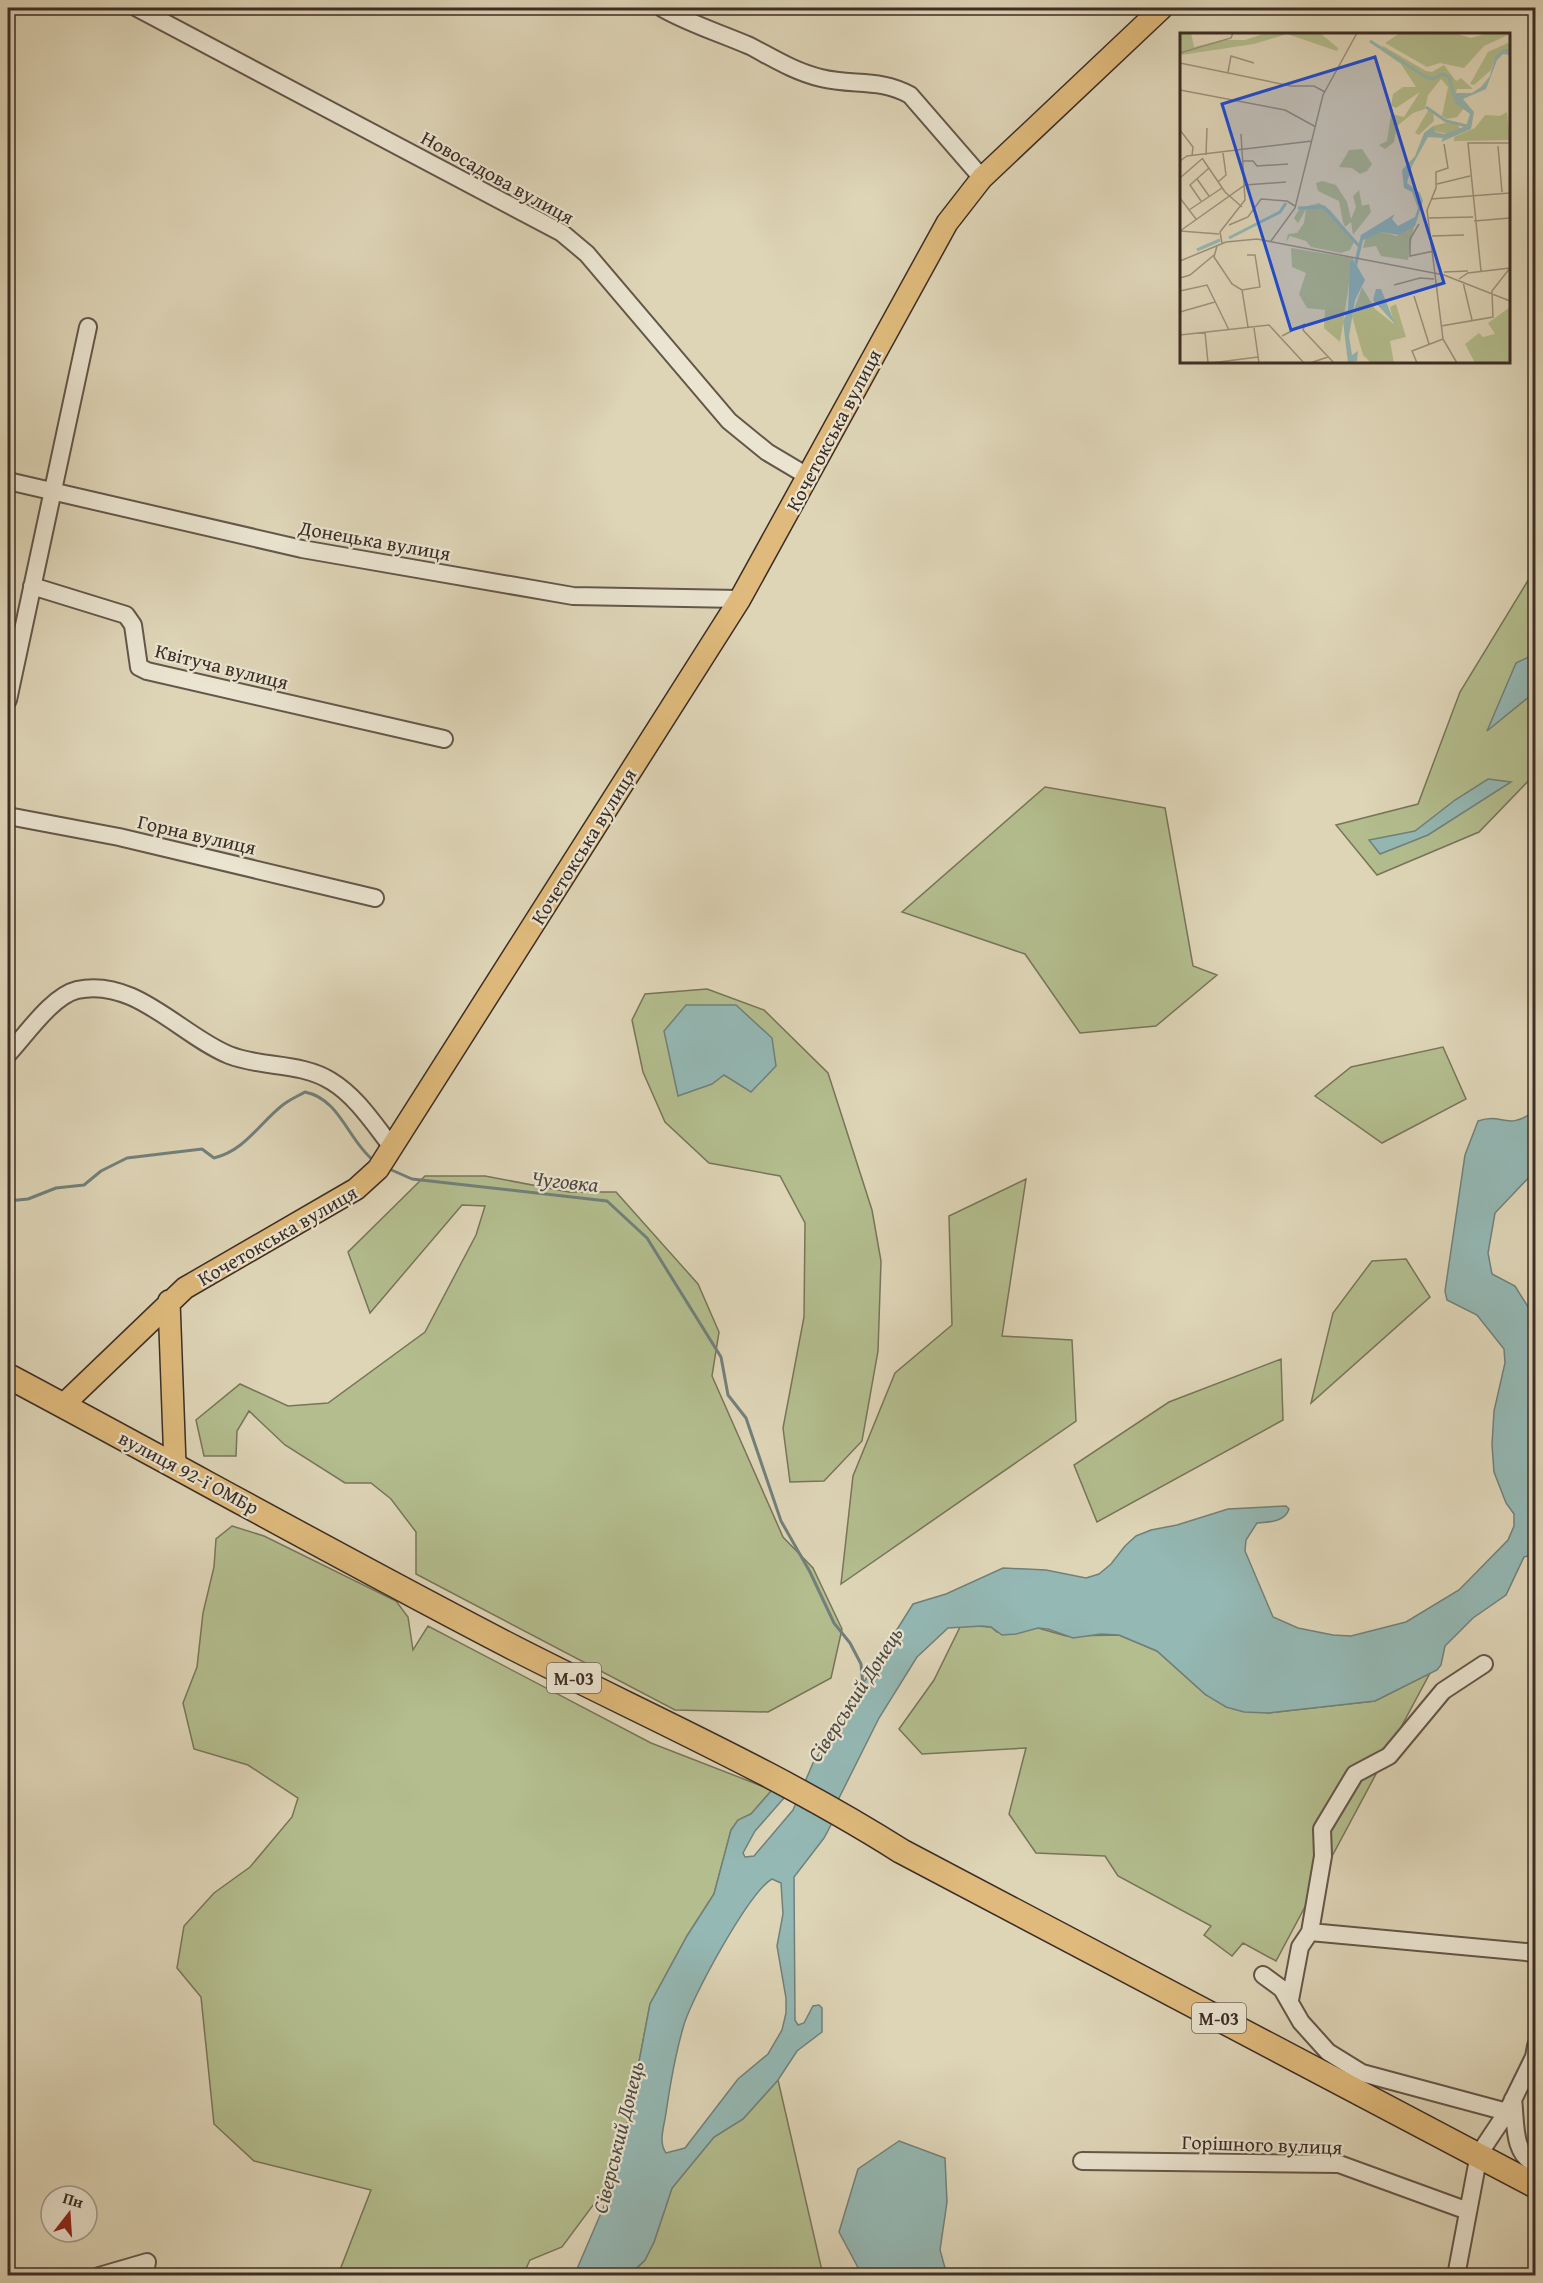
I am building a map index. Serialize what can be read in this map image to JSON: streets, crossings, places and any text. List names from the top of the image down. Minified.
{"streets":{"highway":["вулиця 92-ї ОМБр","М-03"],"main road":["Кочетокська вулиця"],"street":["Новосадова вулиця","Донецька вулиця","Квітуча вулиця","Горна вулиця","Горішного вулиця"]},"crossings":[["Новосадова вулиця","Кочетокська вулиця"],["Кочетокська вулиця","Донецька вулиця"],["Кочетокська вулиця","вулиця 92-ї ОМБр"],["вулиця 92-ї ОМБр","М-03"]],"water":["Чуговка","Сіверський Донець"],"north":"top"}
